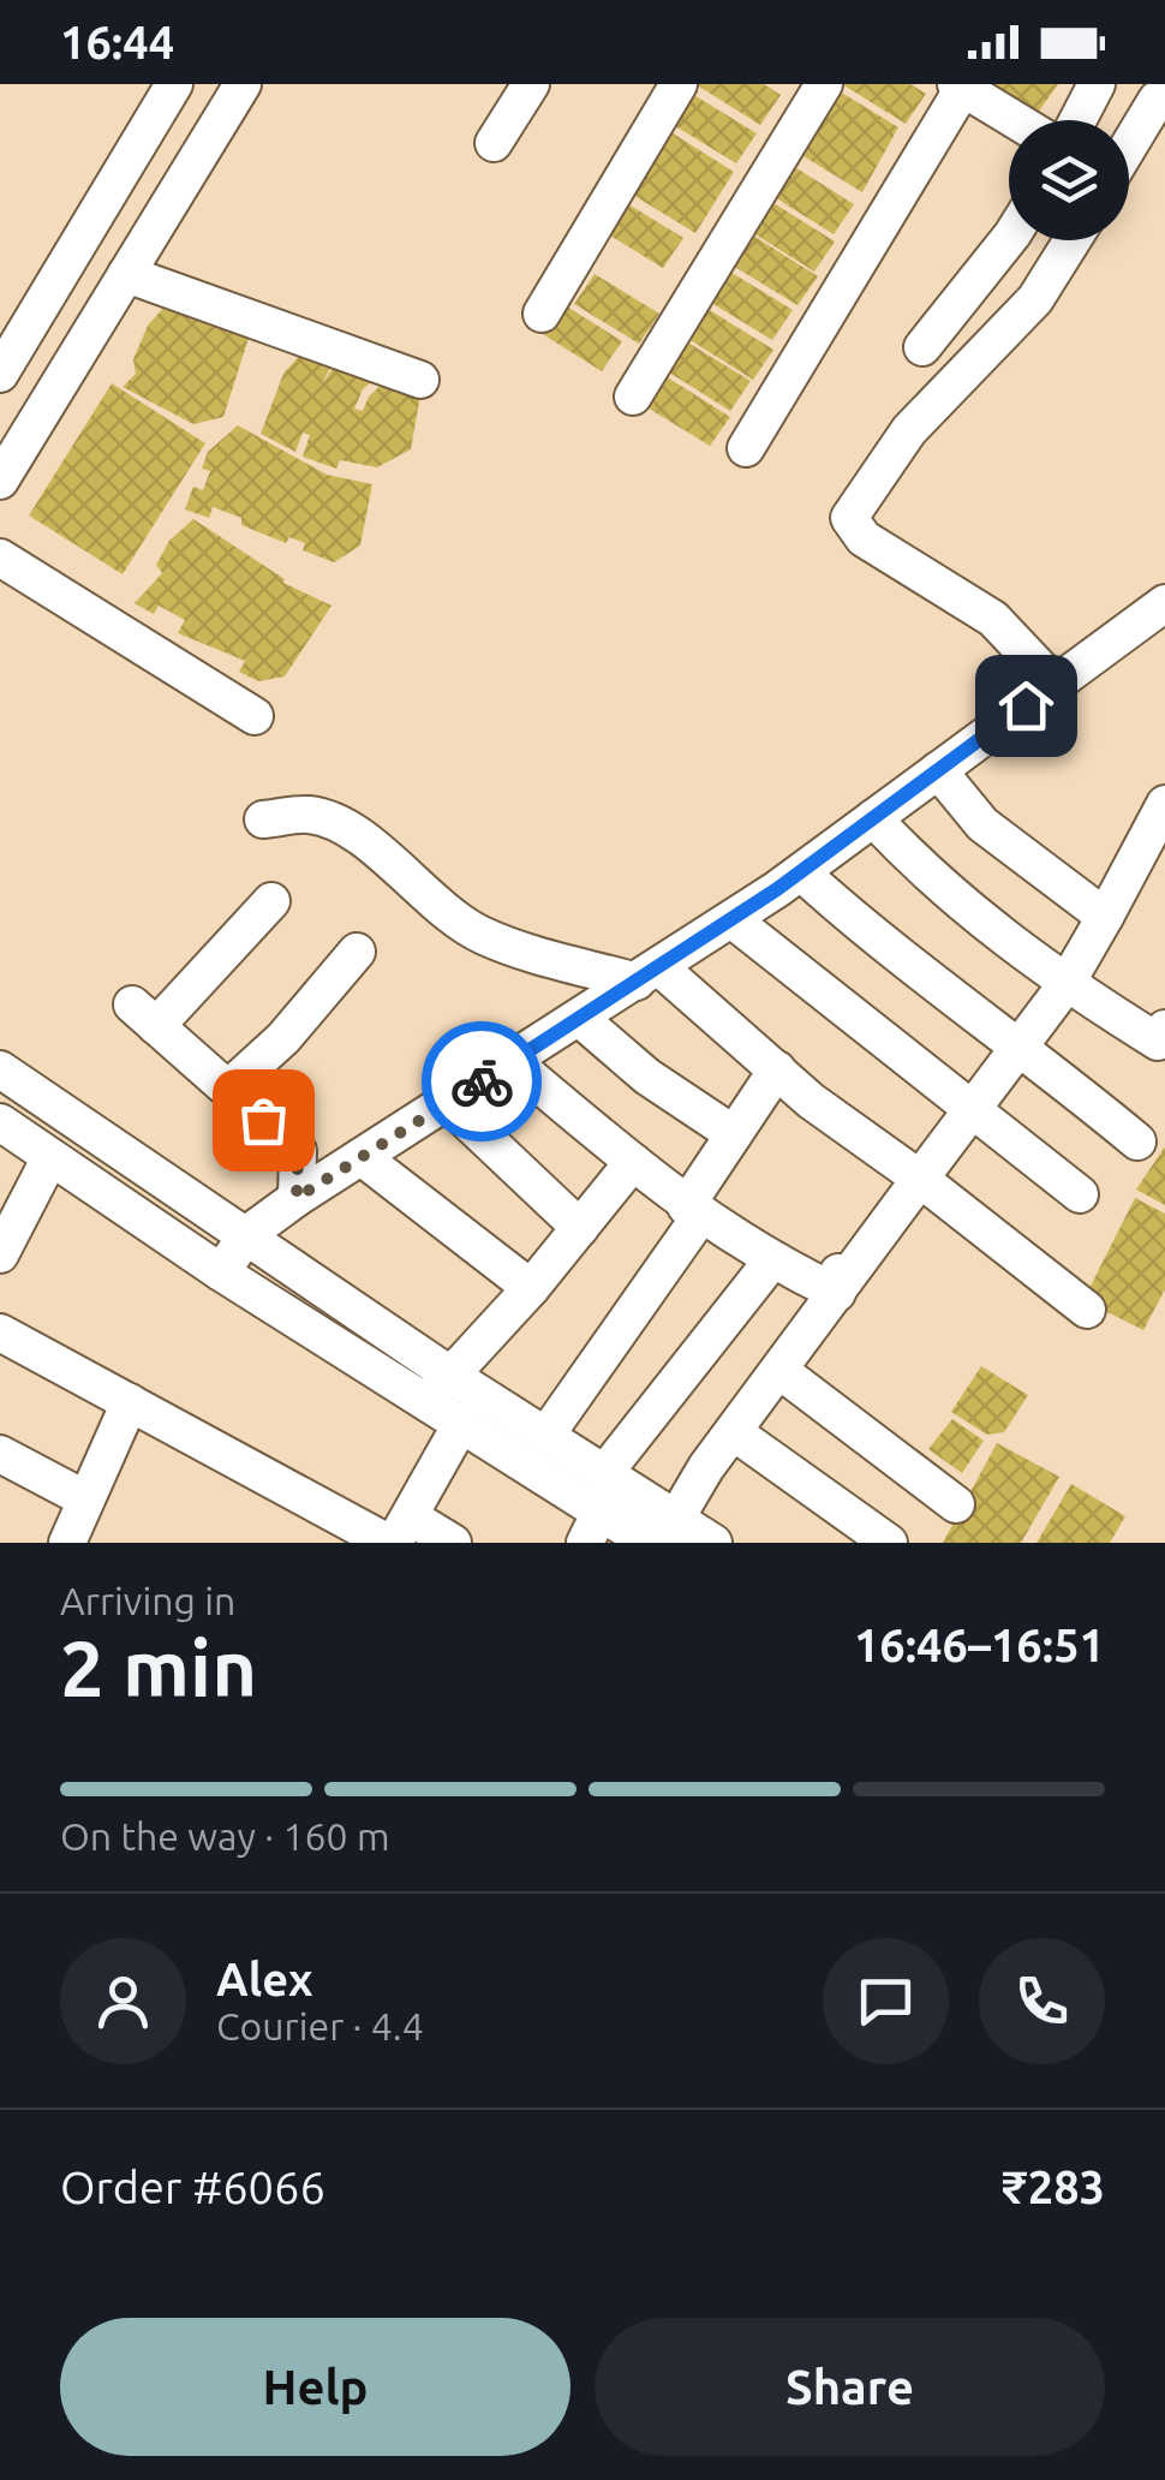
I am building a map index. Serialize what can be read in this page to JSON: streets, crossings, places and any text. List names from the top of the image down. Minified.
{"page":{"status":"16:44","heading":["2 min","Arriving in","16:46–16:51"],"panel":["Alex","Courier · 4.4","Order #6066","₹283"],"bar":"On the way · 160 m","buttons":["Help","Share"]}}
